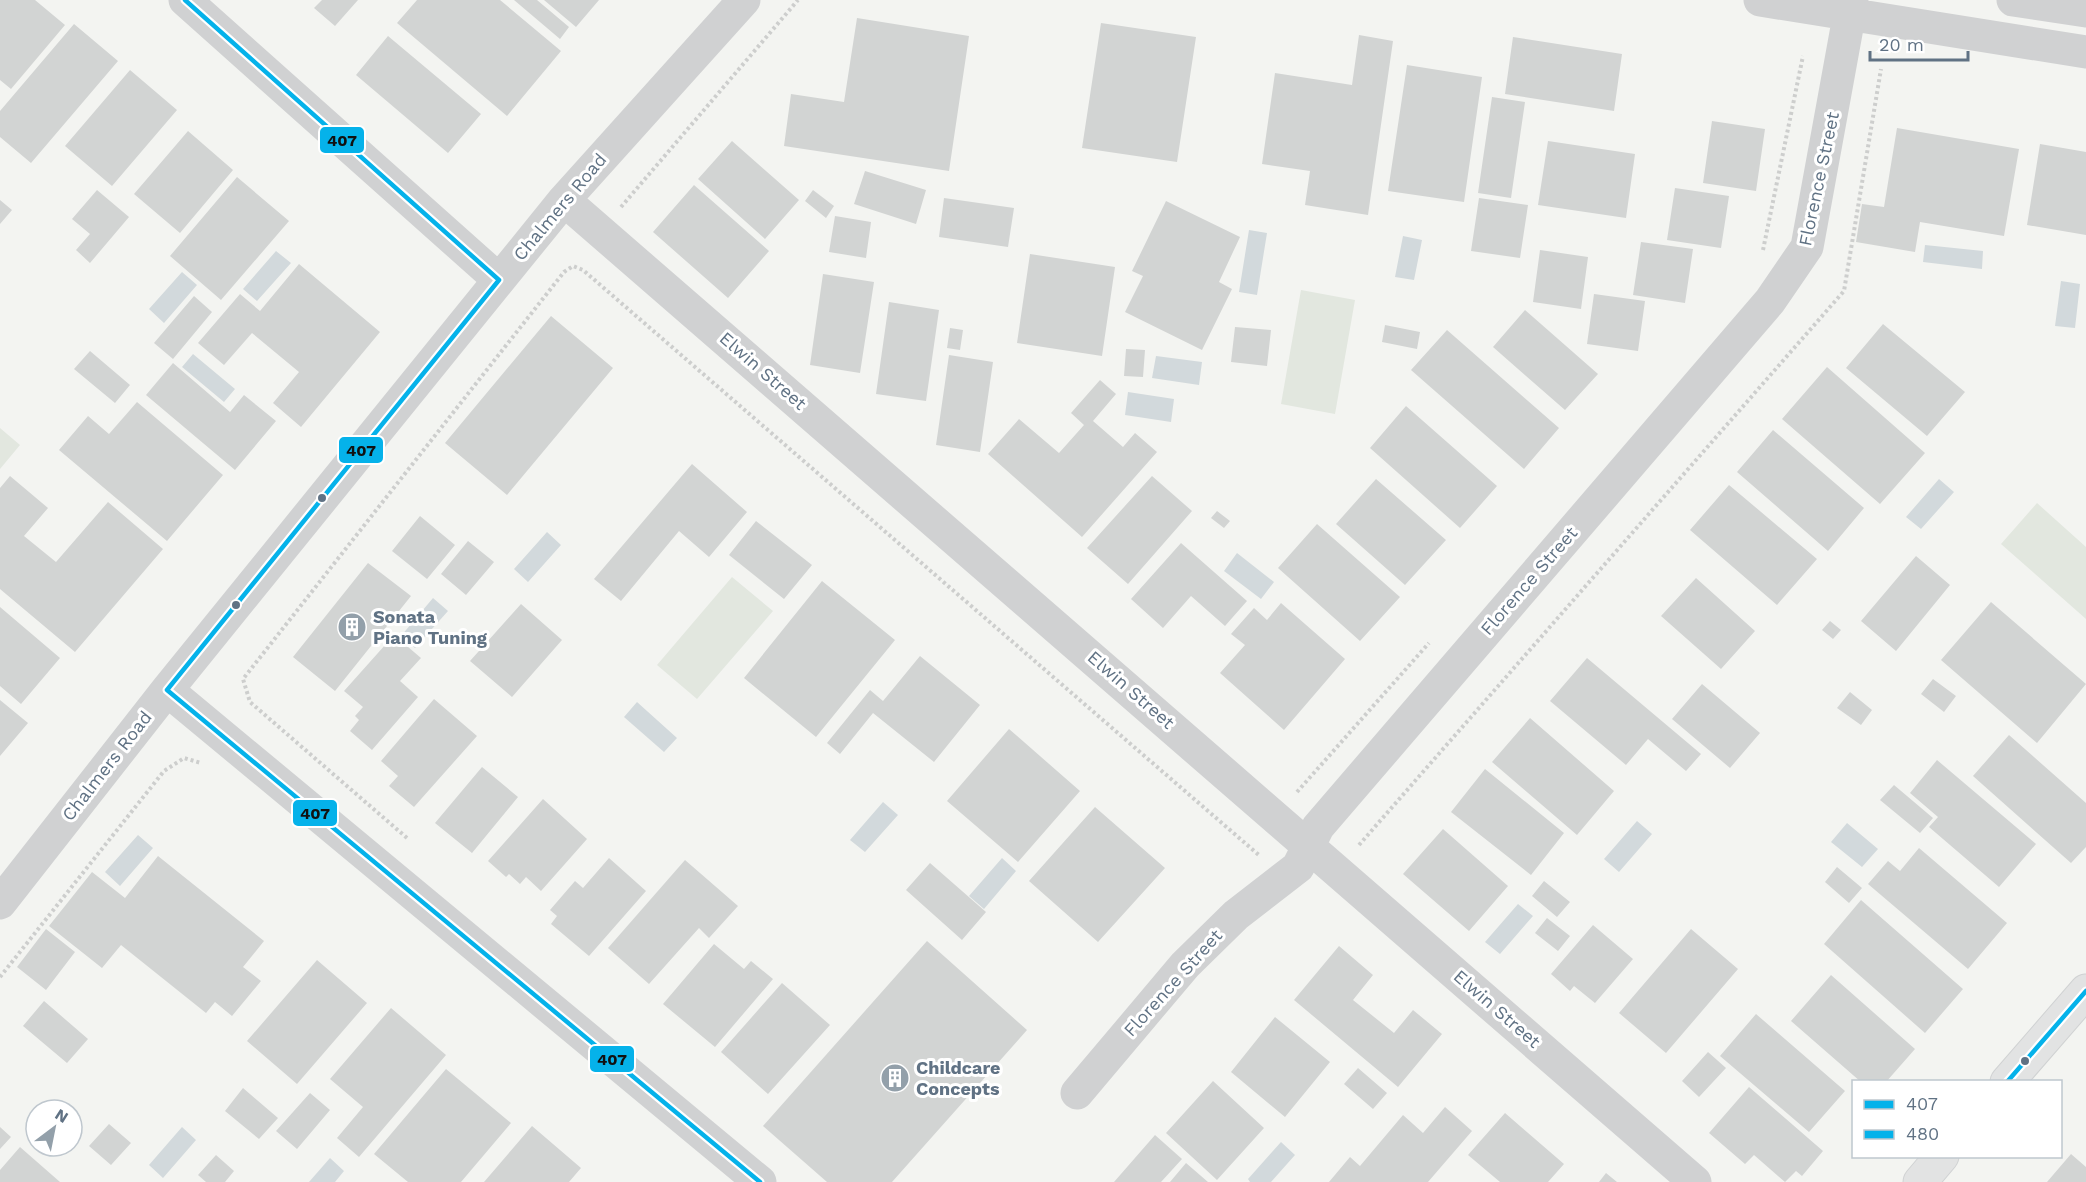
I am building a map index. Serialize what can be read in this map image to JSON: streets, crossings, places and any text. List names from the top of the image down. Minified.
{"streets":{"street":["Florence Street","Chalmers Road","Elwin Street"]},"crossings":[["Florence Street","Elwin Street"],["Chalmers Road","Elwin Street"]],"places":{"building":["Sonata Piano Tuning","Childcare Concepts"]},"lines":["transit line 407","transit line 480"],"legend":["407","480"],"scale_bar":"20 m","north":"top right"}
